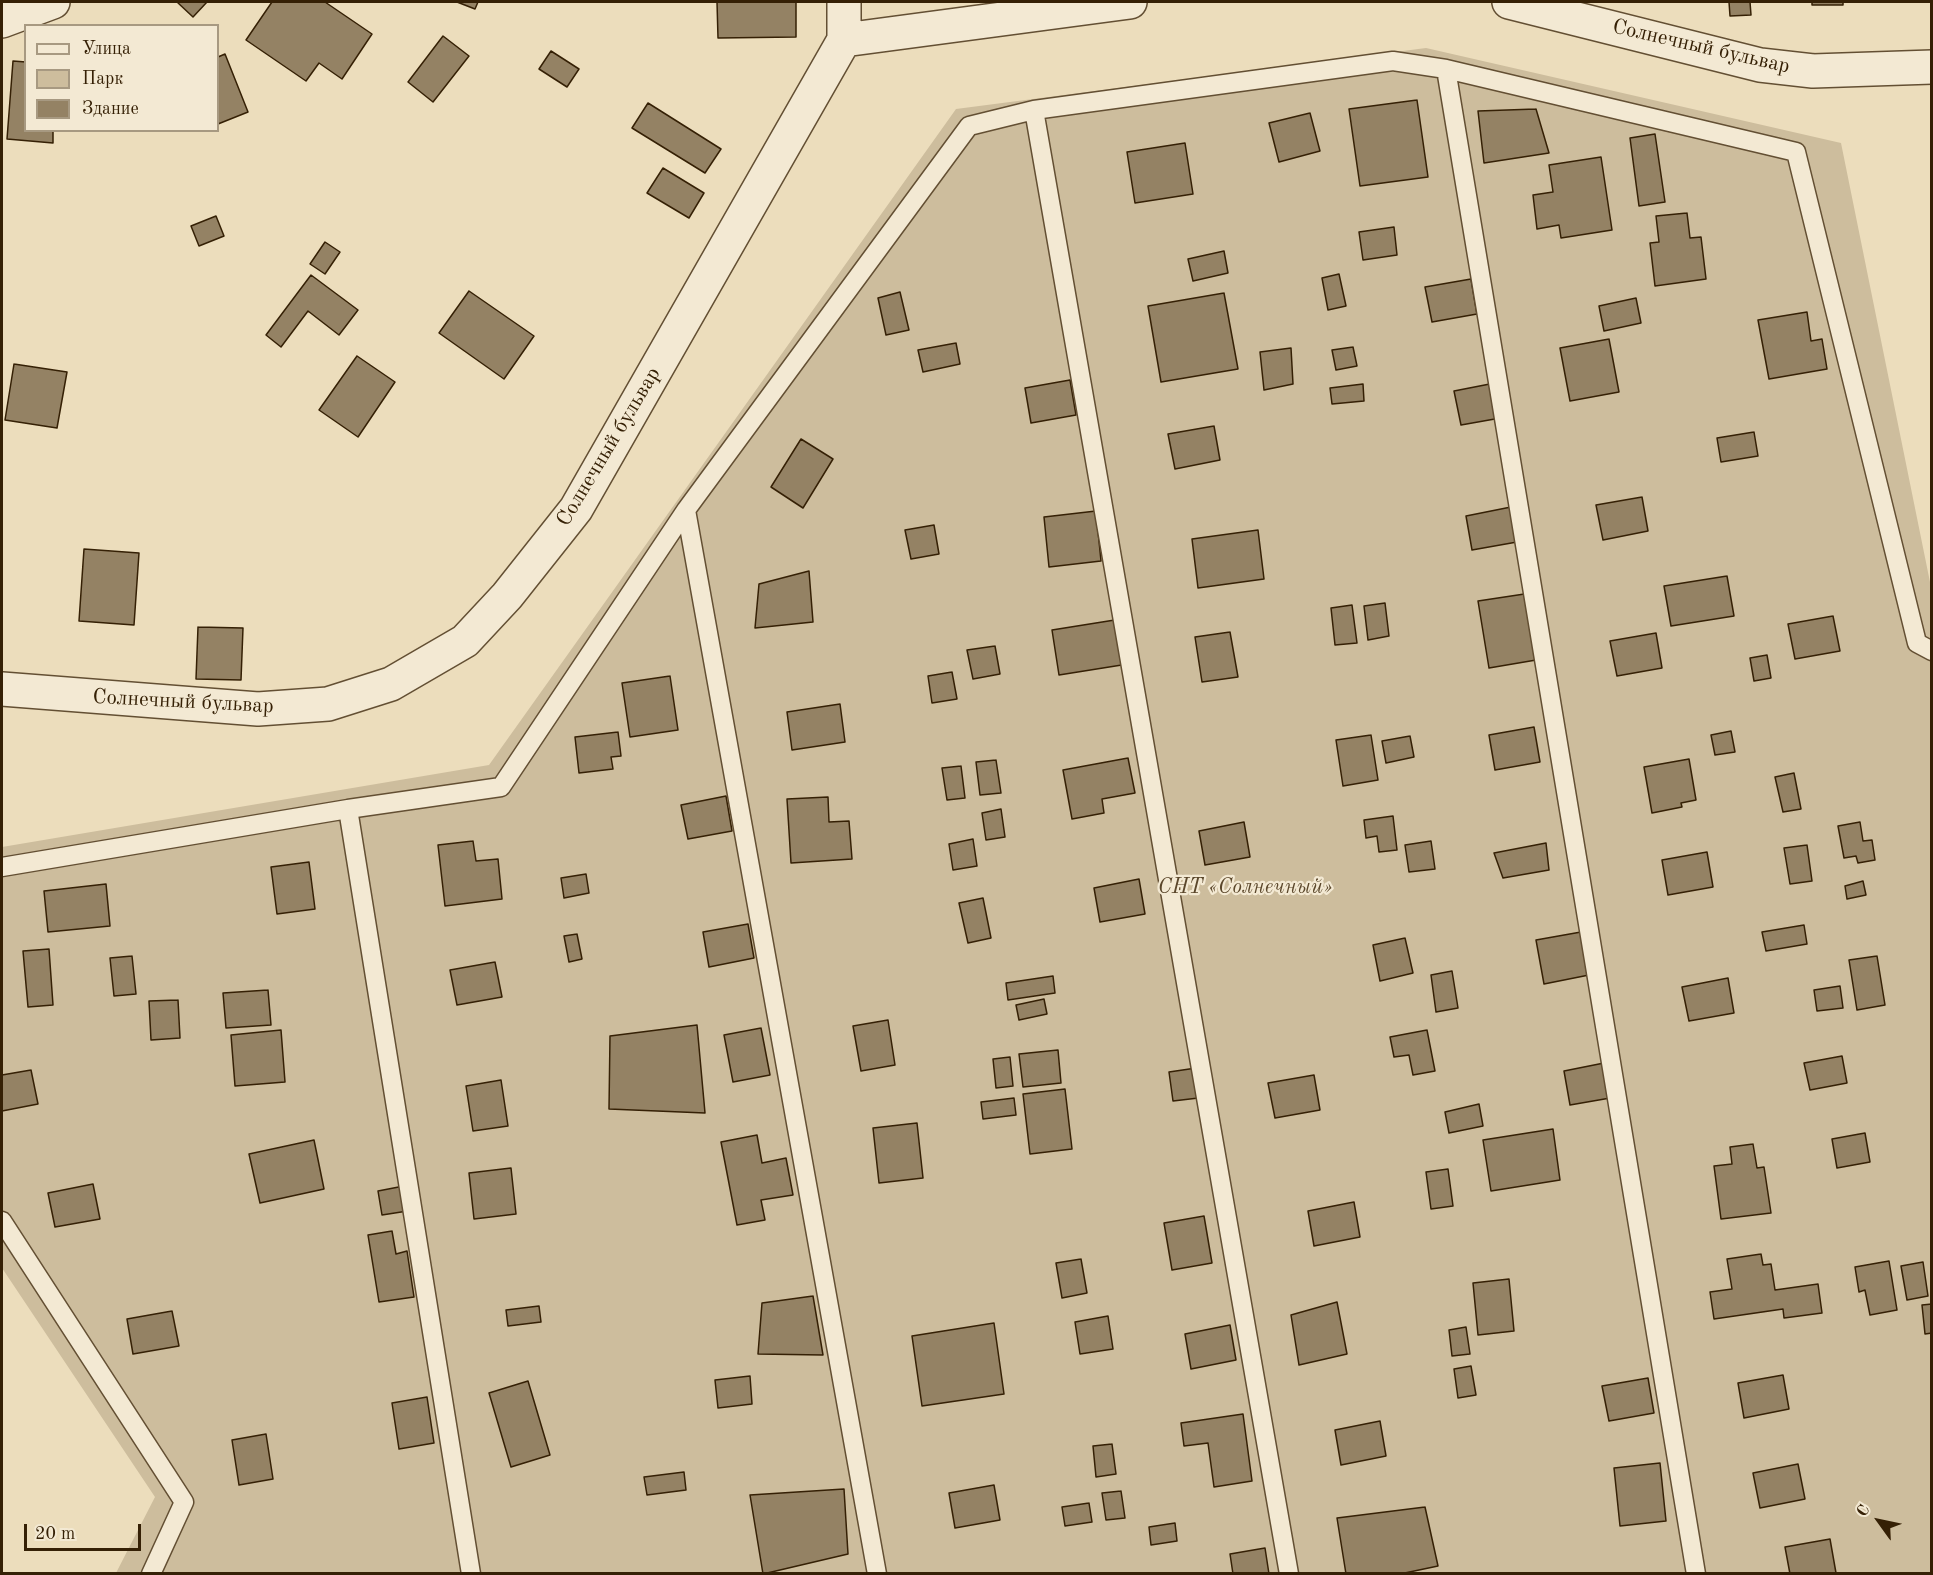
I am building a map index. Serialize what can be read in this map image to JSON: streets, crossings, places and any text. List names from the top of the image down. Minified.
{"streets":{"street":["Солнечный бульвар"]},"parks":["СНТ «Солнечный»"],"legend":["Улица","Парк","Здание"],"scale_bar":"20 m","north":"top left"}
